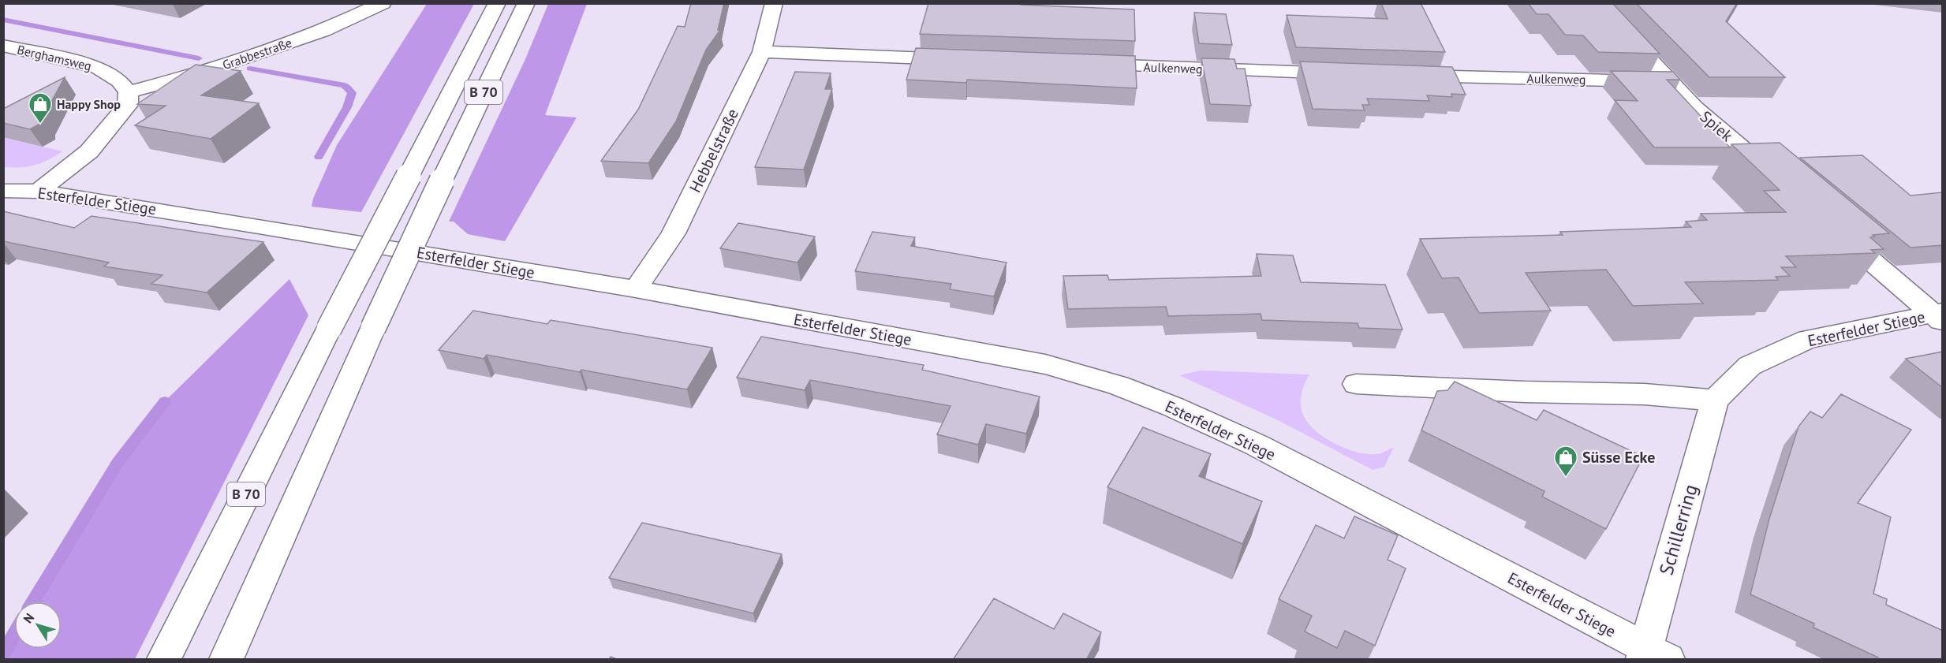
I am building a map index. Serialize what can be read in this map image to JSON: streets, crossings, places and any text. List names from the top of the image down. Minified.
{"streets":{"main road":["Grabbestraße","Berghamsweg","Aulkenweg","B 70","Spiek","Hebbelstraße","Esterfelder Stiege","Schillerring"]},"crossings":[["Grabbestraße","Berghamsweg"],["Aulkenweg","Spiek"],["Hebbelstraße","Esterfelder Stiege"],["Esterfelder Stiege","Schillerring"]],"places":{"shop":["Happy Shop","Süsse Ecke"]},"north":"top left"}
